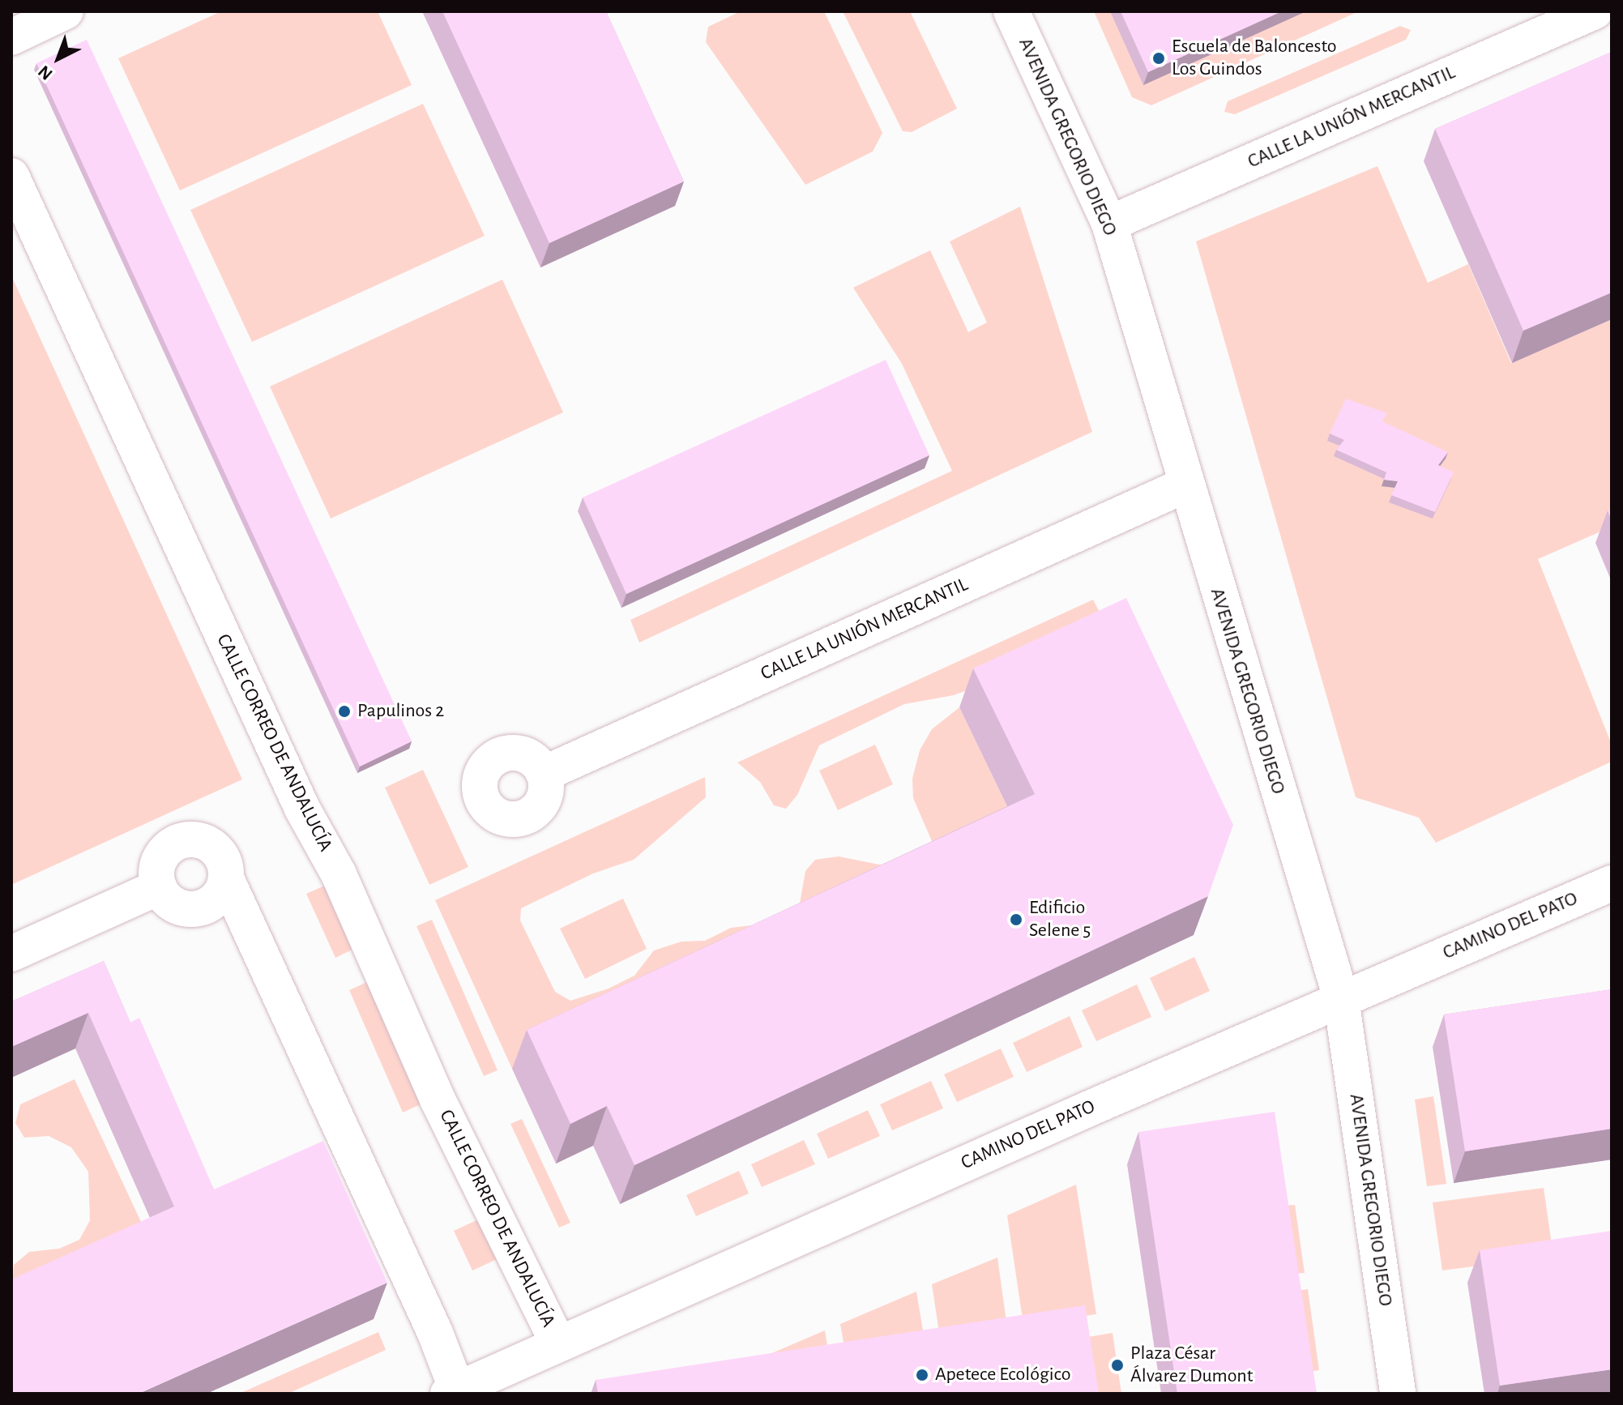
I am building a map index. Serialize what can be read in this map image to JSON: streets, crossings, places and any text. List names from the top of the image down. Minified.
{"streets":{"street":["CALLE LA UNIÓN MERCANTIL","AVENIDA GREGORIO DIEGO","CALLE CORREO DE ANDALUCÍA","CAMINO DEL PATO"]},"crossings":[["CALLE LA UNIÓN MERCANTIL","AVENIDA GREGORIO DIEGO"],["AVENIDA GREGORIO DIEGO","CAMINO DEL PATO"],["CALLE CORREO DE ANDALUCÍA","CAMINO DEL PATO"]],"places":["Escuela de Baloncesto Los Guindos","Papulinos 2","Edificio Selene 5","Plaza César Álvarez Dumont","Apetece Ecológico"],"north":"bottom left"}
